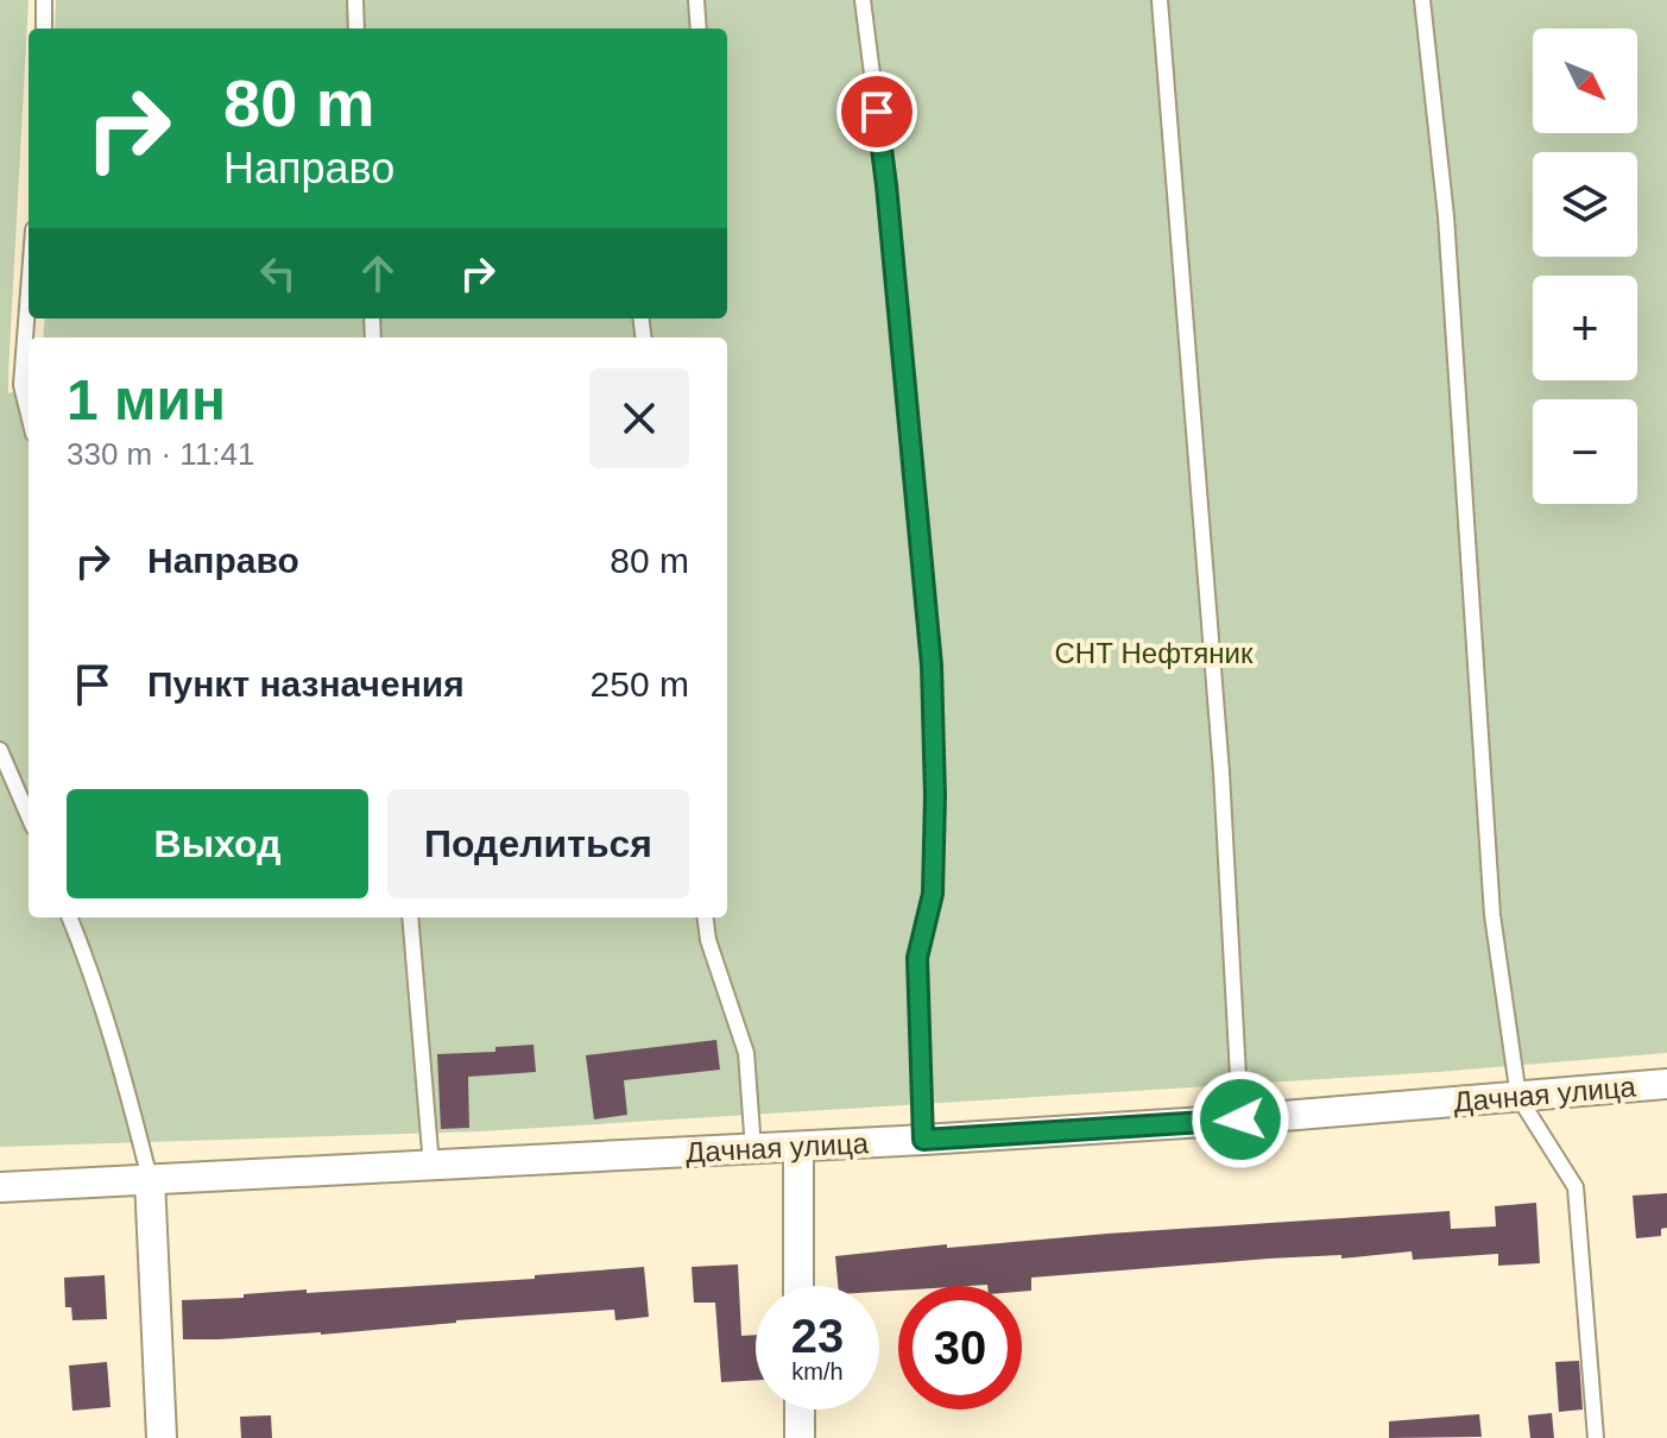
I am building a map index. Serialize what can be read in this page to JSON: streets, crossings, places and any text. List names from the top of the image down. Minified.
{"streets":{"street":["Дачная улица"]},"parks":["СНТ Нефтяник"],"north":"bottom right","page":{"map_buttons":["+","−"],"turn":["80 m","Направо"],"heading":["1 мин","330 m · 11:41"],"list":[{"name":"Направо","value":"80 m"},{"name":"Пункт назначения","value":"250 m"}],"buttons":["Выход","Поделиться"],"speed":"23 km/h","limit":"30"}}
